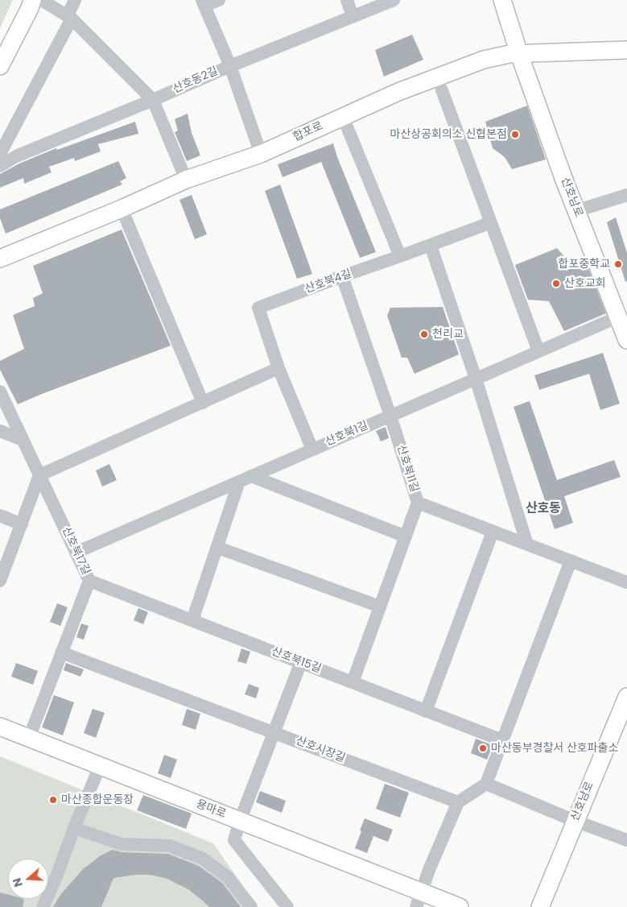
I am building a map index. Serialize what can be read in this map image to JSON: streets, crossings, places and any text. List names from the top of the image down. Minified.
{"streets":{"main road":["합포로","산호남로","용마로"],"street":["산호동2길","산호북4길","산호북1길","산호북11길","산호북17길","산호북15길","산호시장길"]},"crossings":[["합포로","산호남로"],["산호남로","산호북1길"],["산호북4길","산호북1길"],["산호북4길","산호북11길"],["산호북1길","산호북11길"],["산호북1길","산호북17길"],["산호북11길","산호북15길"],["산호북17길","산호북15길"],["산호북17길","산호시장길"],["산호북17길","용마로"]],"districts":["산호동"],"places":["마산상공회의소 신협본점","합포중학교","산호교회","천리교","마산동부경찰서 산호파출소","마산종합운동장"],"north":"left"}
